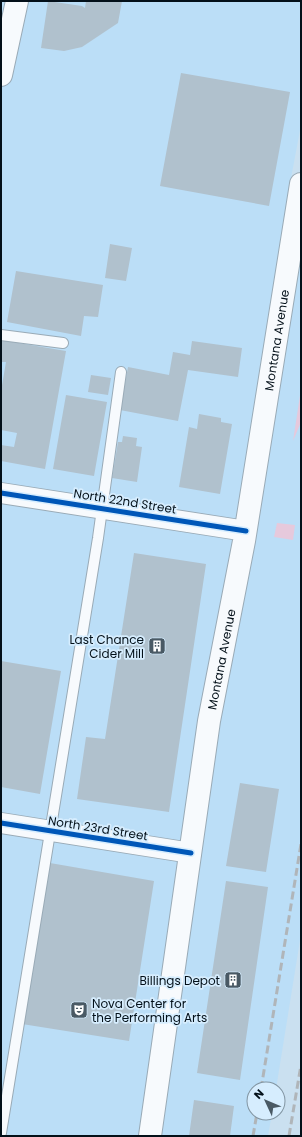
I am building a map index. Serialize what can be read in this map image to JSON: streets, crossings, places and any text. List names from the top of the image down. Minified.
{"streets":{"main road":["Montana Avenue"],"street":["North 22nd Street","North 23rd Street"]},"crossings":[["Montana Avenue","North 22nd Street"],["Montana Avenue","North 23rd Street"]],"places":{"building":["Last Chance Cider Mill","Billings Depot"],"theatre":["Nova Center for the Performing Arts"]},"north":"top left"}
